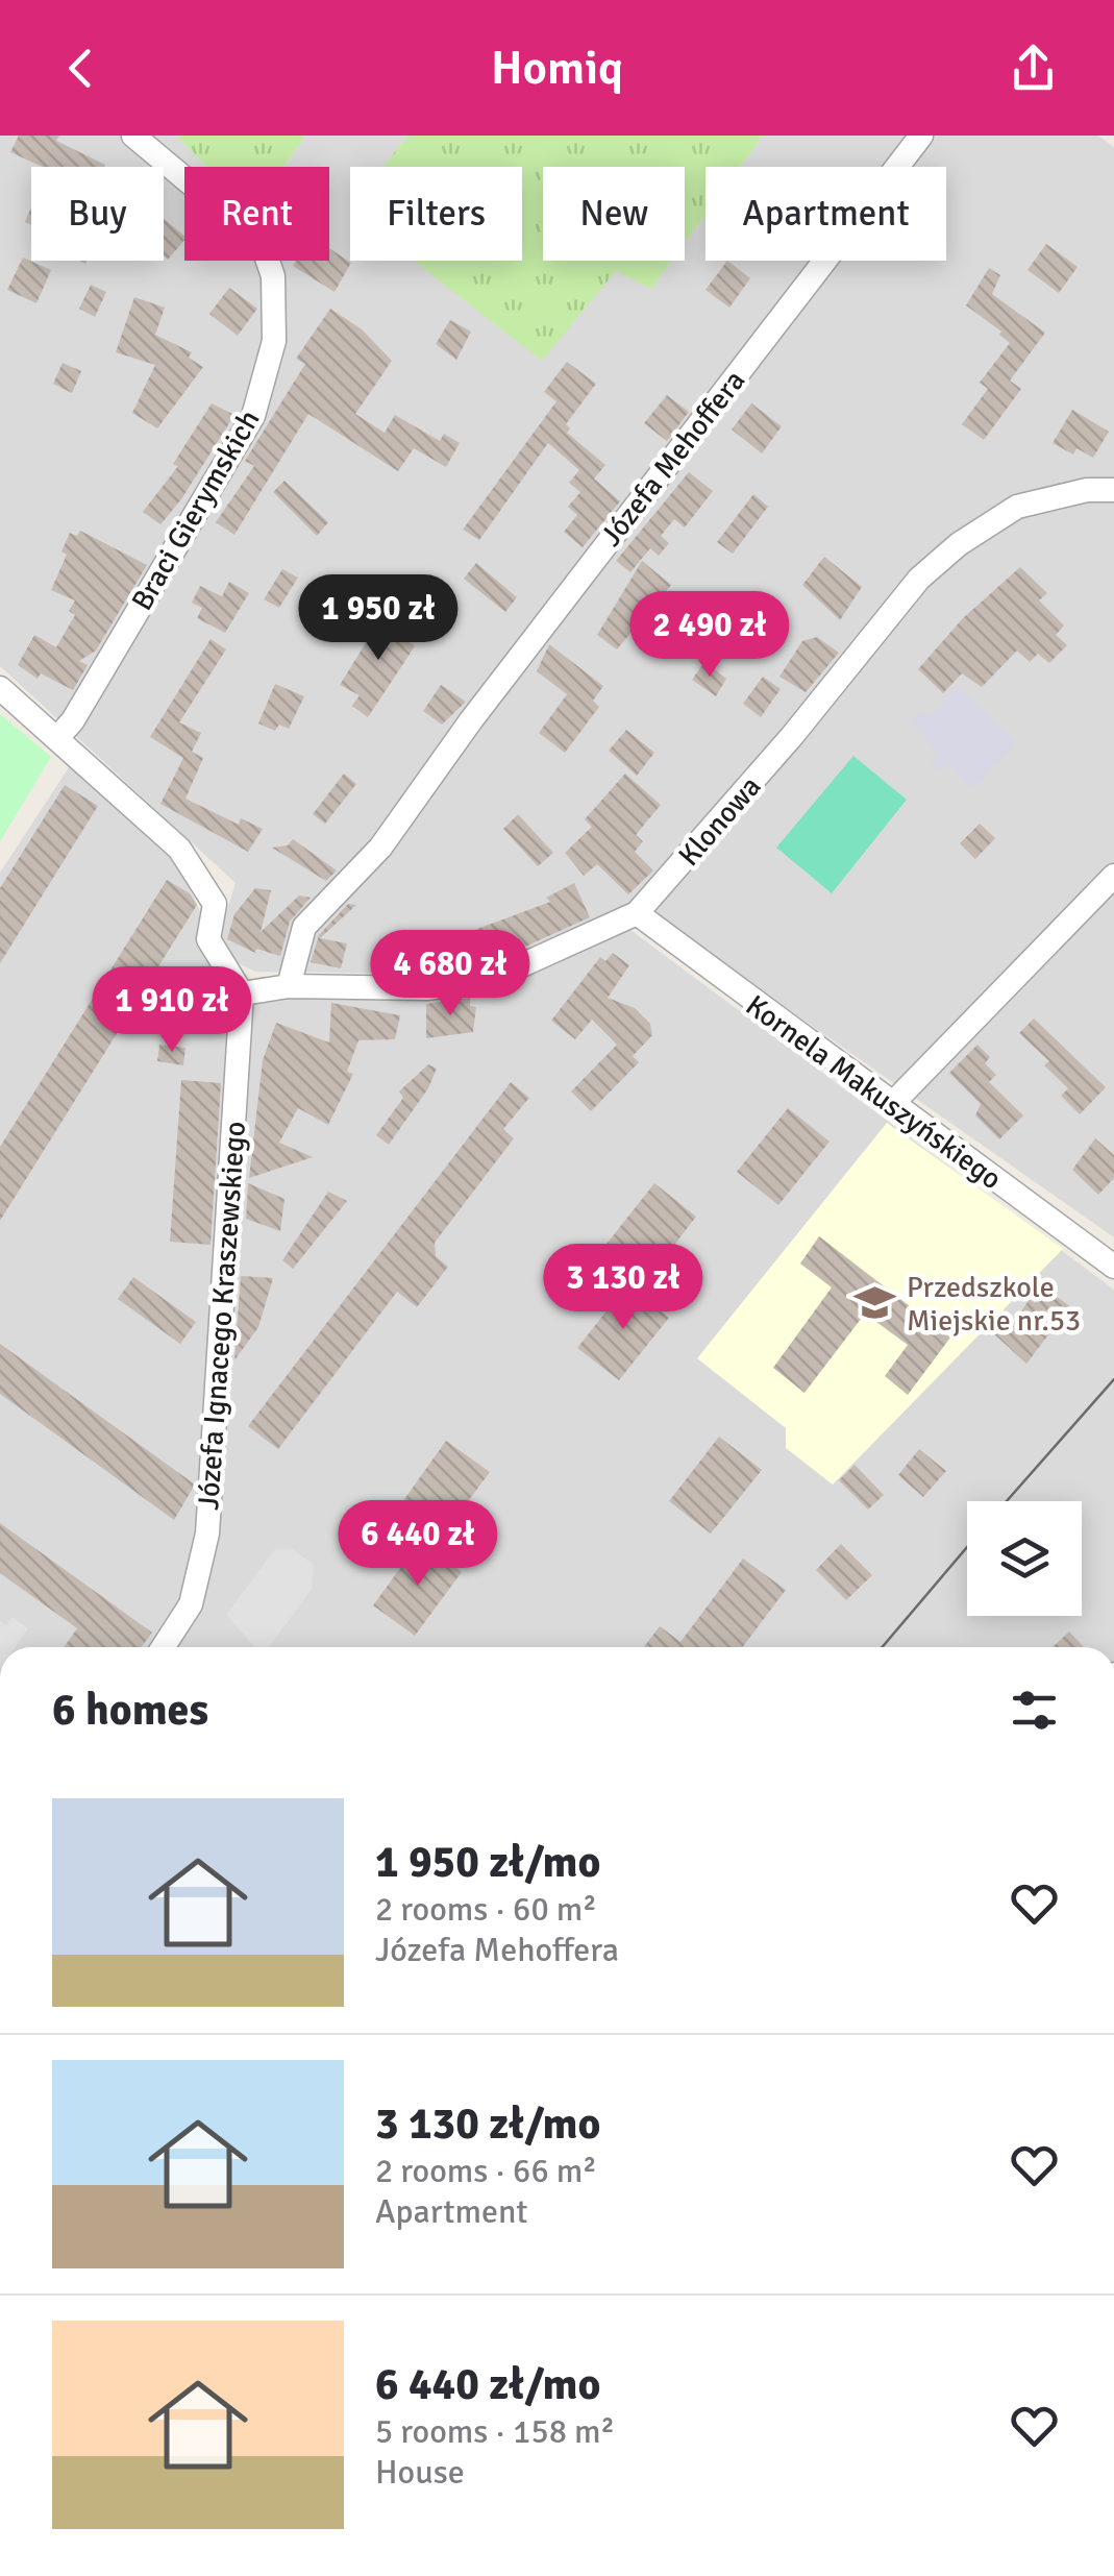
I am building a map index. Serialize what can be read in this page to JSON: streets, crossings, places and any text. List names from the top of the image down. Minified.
{"streets":{"street":["Józefa Mehoffera","Braci Gierymskich","Klonowa","Kornela Makuszyńskiego","Józefa Ignacego Kraszewskiego"]},"crossings":[["Józefa Mehoffera","Klonowa"],["Klonowa","Kornela Makuszyńskiego"],["Klonowa","Józefa Ignacego Kraszewskiego"]],"places":{"school or university":["Przedszkole Miejskie nr.53"]},"page":{"header":"Homiq","chip":["Buy","Rent","Filters","New","Apartment"],"price":["1 950 zł","2 490 zł","4 680 zł","1 910 zł","3 130 zł","6 440 zł"],"heading":"6 homes","list":[{"name":"1 950 zł/mo","note":"2 rooms · 60 m² · Józefa Mehoffera"},{"name":"3 130 zł/mo","note":"2 rooms · 66 m² · Apartment"},{"name":"6 440 zł/mo","note":"5 rooms · 158 m² · House"}]}}
